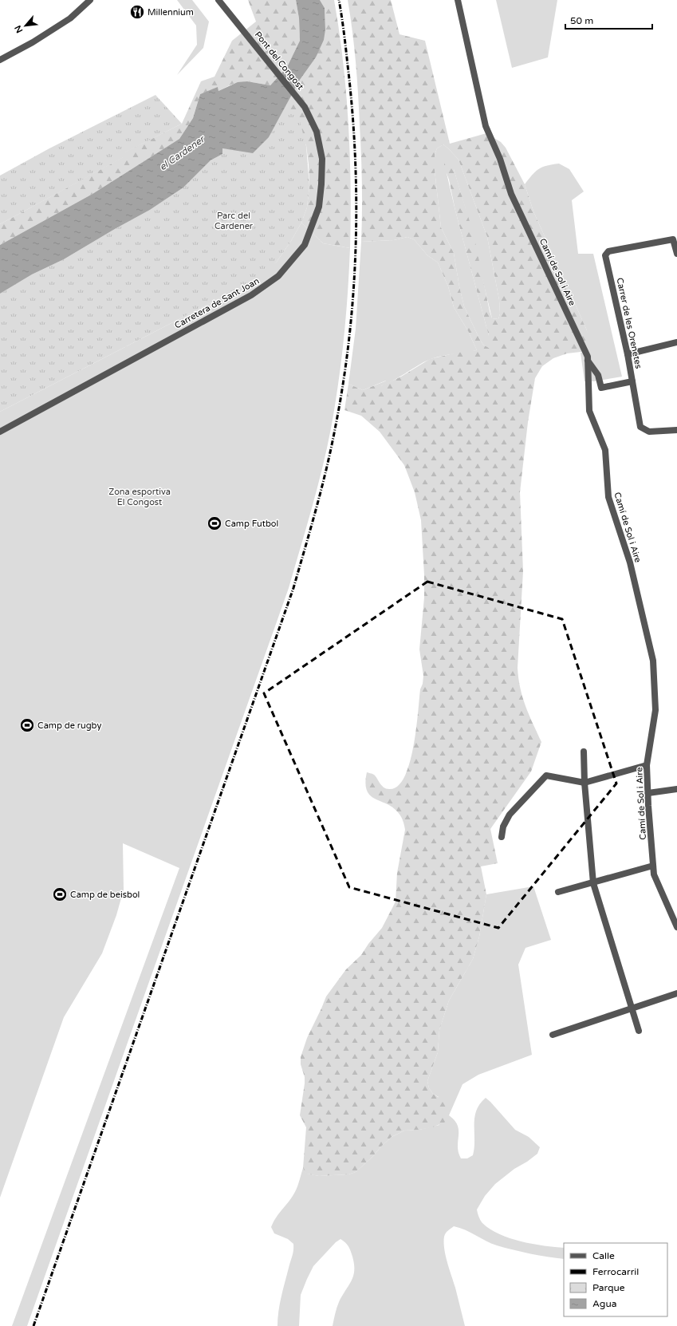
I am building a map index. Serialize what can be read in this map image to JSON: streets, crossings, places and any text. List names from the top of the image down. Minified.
{"streets":{"street":["Pont del Congost","Camí de Sol i Aire","Carretera de Sant Joan","Carrer de les Orenetes"]},"crossings":[["Pont del Congost","Carretera de Sant Joan"]],"water":["el Cardener"],"parks":["Parc del Cardener","Zona esportiva El Congost"],"places":{"restaurant":["Millennium"],"sports":["Camp Futbol","Camp de rugby","Camp de beisbol"]},"legend":["Calle","Ferrocarril","Parque","Agua"],"scale_bar":"50 m","north":"bottom left"}
